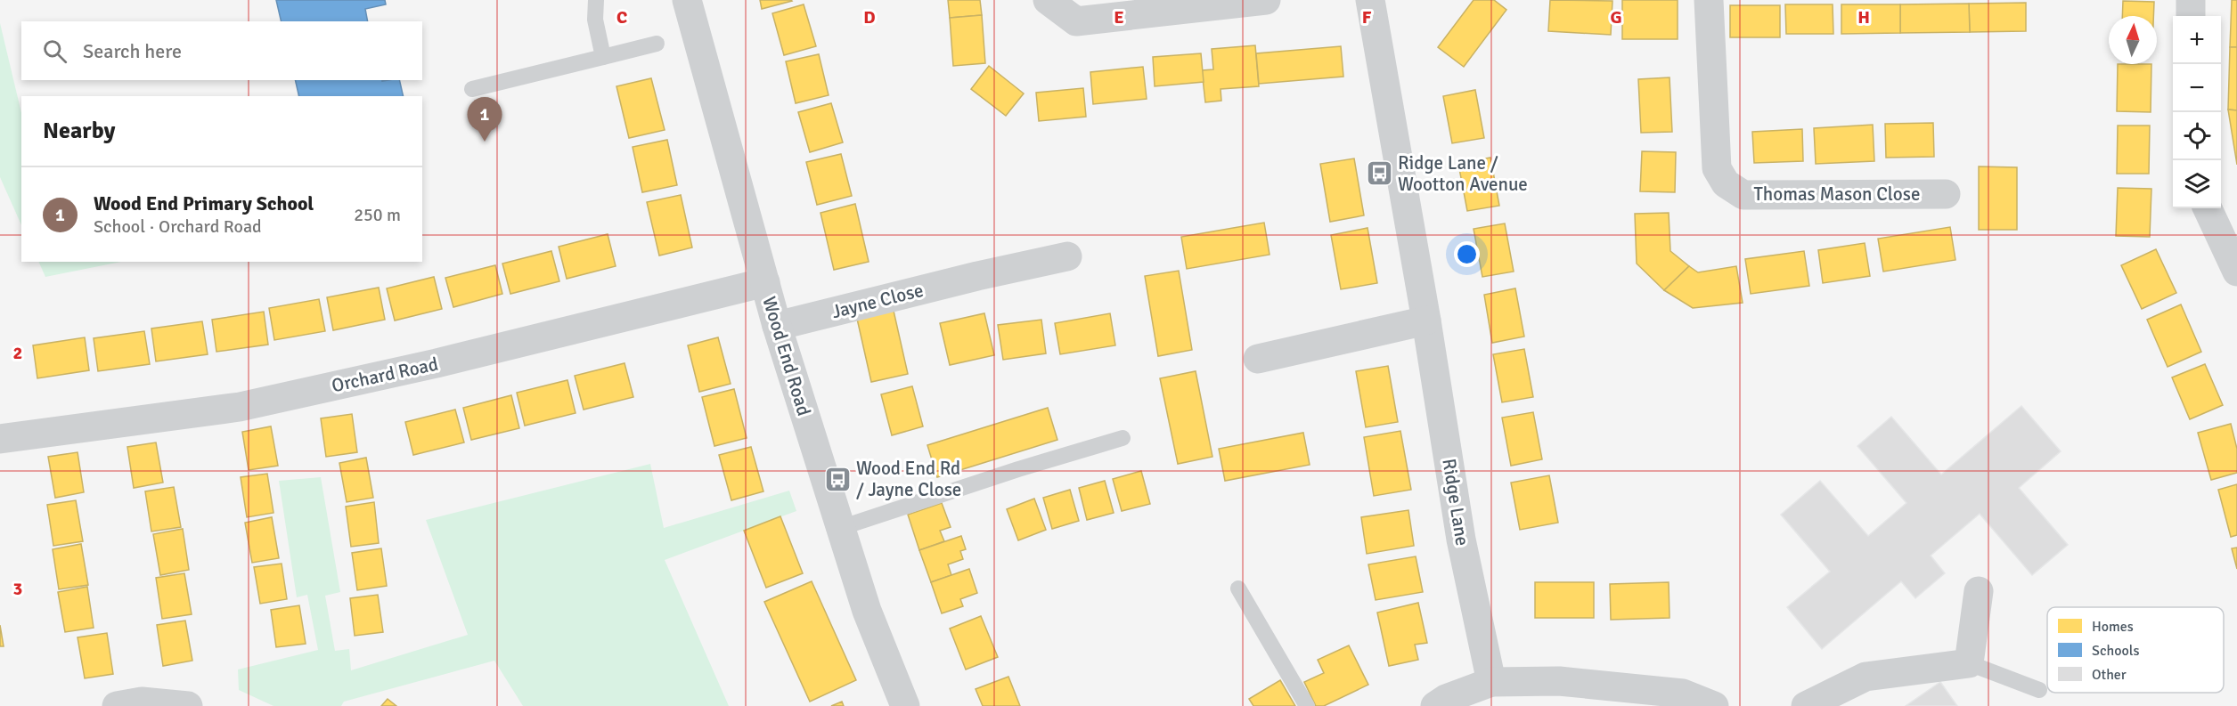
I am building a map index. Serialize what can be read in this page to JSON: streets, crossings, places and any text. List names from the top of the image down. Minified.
{"streets":{"street":["Thomas Mason Close","Jayne Close","Wood End Road","Orchard Road","Ridge Lane"]},"crossings":[["Jayne Close","Wood End Road"],["Wood End Road","Orchard Road"]],"places":{"bus stop":["Ridge Lane / Wootton Avenue","Wood End Rd / Jayne Close"]},"legend":["Homes","Schools","Other"],"north":"top","page":{"map_buttons":["+","−"],"search":"Search here","heading":"Nearby","pins":"1","list":[{"mark":"1","name":"Wood End Primary School","note":"School · Orchard Road","value":"250 m"}]},"grid":{"columns":["C","D","E","F","G","H"],"rows":["2","3"]}}
